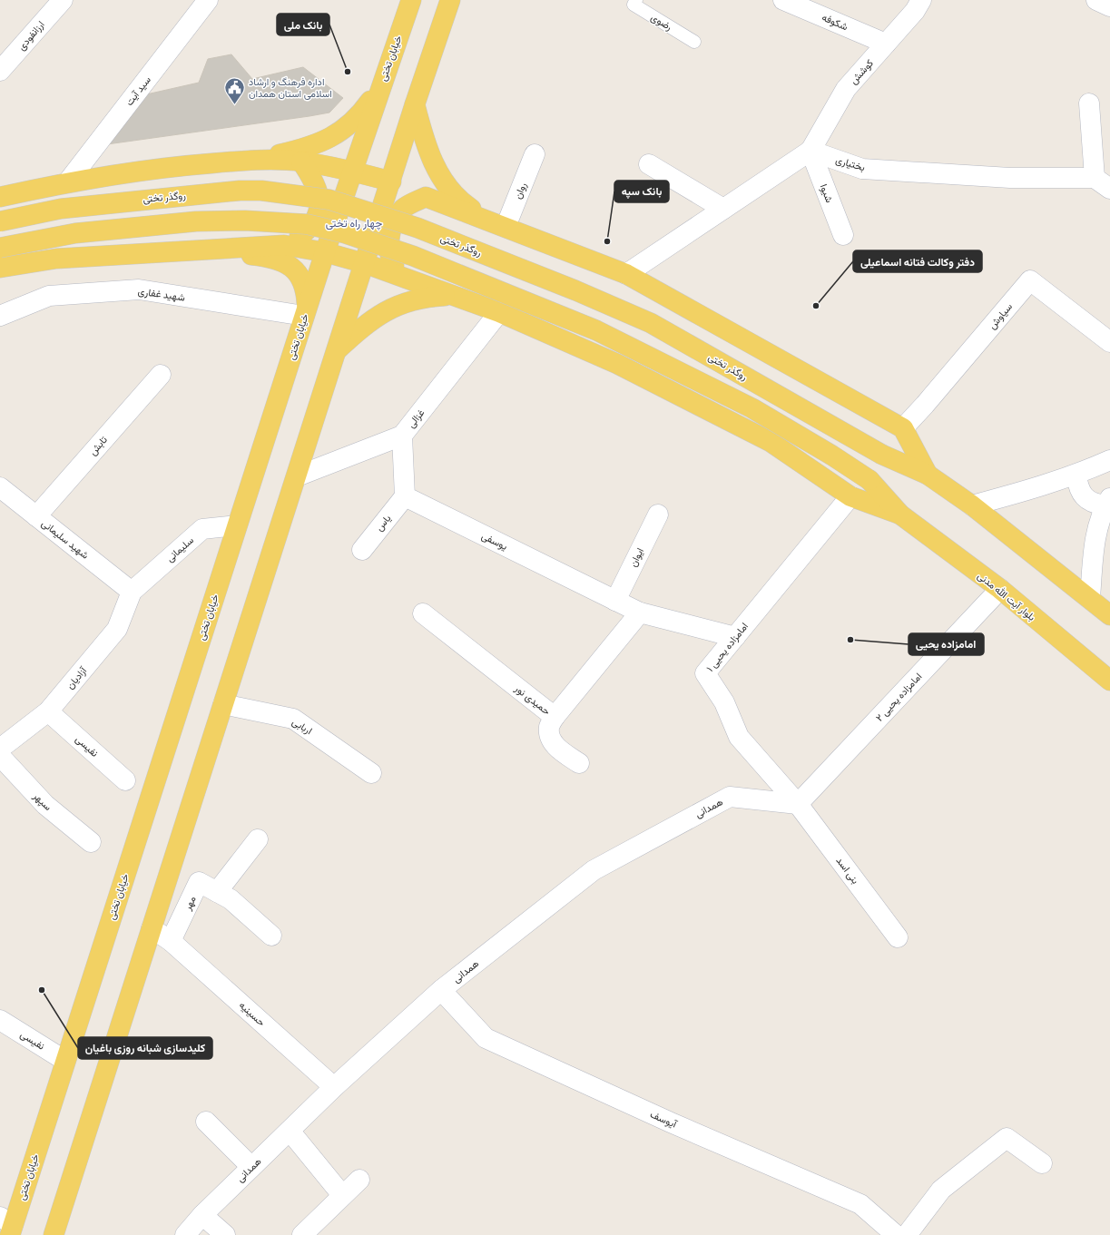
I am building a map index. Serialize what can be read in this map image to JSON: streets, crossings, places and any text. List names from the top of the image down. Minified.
{"streets":{"main road":["خیابان تختی","روگذر تختی","بلوار آیت الله مدنی"],"street":["شکوفه","ارزانفودی","کوشش","سید آیت","بختیاری","روان","شیوا","شهید غفاری","سیاوش","غزالی","تابش","یاس","شهید سلیمانی","یوسفی","سلیمانی","ایوان","امامزاده یحیی ۱","آزادیان","امامزاده یحیی ۲","حمیدی نور","اربابی","نفیسی","سپهر","همدانی","بنی اسد","مهر","حسینیه","آیوسف"],"lane":["رضوی"]},"crossings":[["شکوفه","کوشش"],["خیابان تختی","شهید غفاری"],["خیابان تختی","سلیمانی"],["خیابان تختی","نفیسی"],["کوشش","بختیاری"],["کوشش","شیوا"],["بختیاری","شیوا"],["تابش","شهید سلیمانی"],["یاس","یوسفی"],["شهید سلیمانی","سلیمانی"],["شهید سلیمانی","آزادیان"],["یوسفی","ایوان"],["یوسفی","امامزاده یحیی ۱"],["یوسفی","حمیدی نور"],["سلیمانی","آزادیان"],["بلوار آیت الله مدنی","امامزاده یحیی ۲"],["امامزاده یحیی ۱","امامزاده یحیی ۲"],["امامزاده یحیی ۱","همدانی"],["امامزاده یحیی ۱","بنی اسد"],["آزادیان","نفیسی"],["امامزاده یحیی ۲","همدانی"],["امامزاده یحیی ۲","بنی اسد"],["همدانی","بنی اسد"],["همدانی","حسینیه"],["همدانی","آیوسف"],["مهر","حسینیه"]],"districts":["چهار راه تختی"],"places":{"other":["بانک ملی","بانک سپه","دفتر وکالت فتانه اسماعیلی","امامزاده یحیی","کلیدسازی شبانه روزی باغیان"],"public building":["اداره فرهنگ و ارشاد اسلامی استان همدان"]}}
